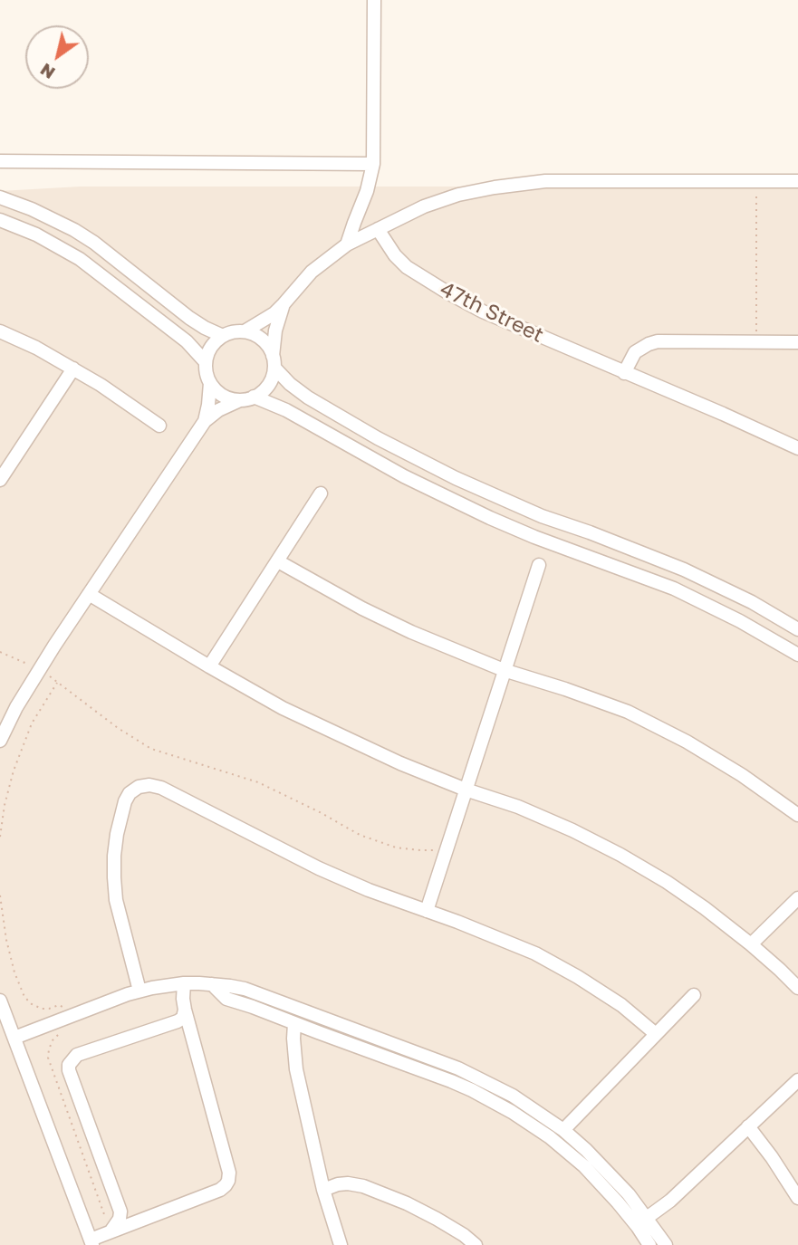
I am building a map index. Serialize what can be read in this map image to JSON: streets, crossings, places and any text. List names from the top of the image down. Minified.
{"streets":{"street":["47th Street"]},"north":"bottom left"}
